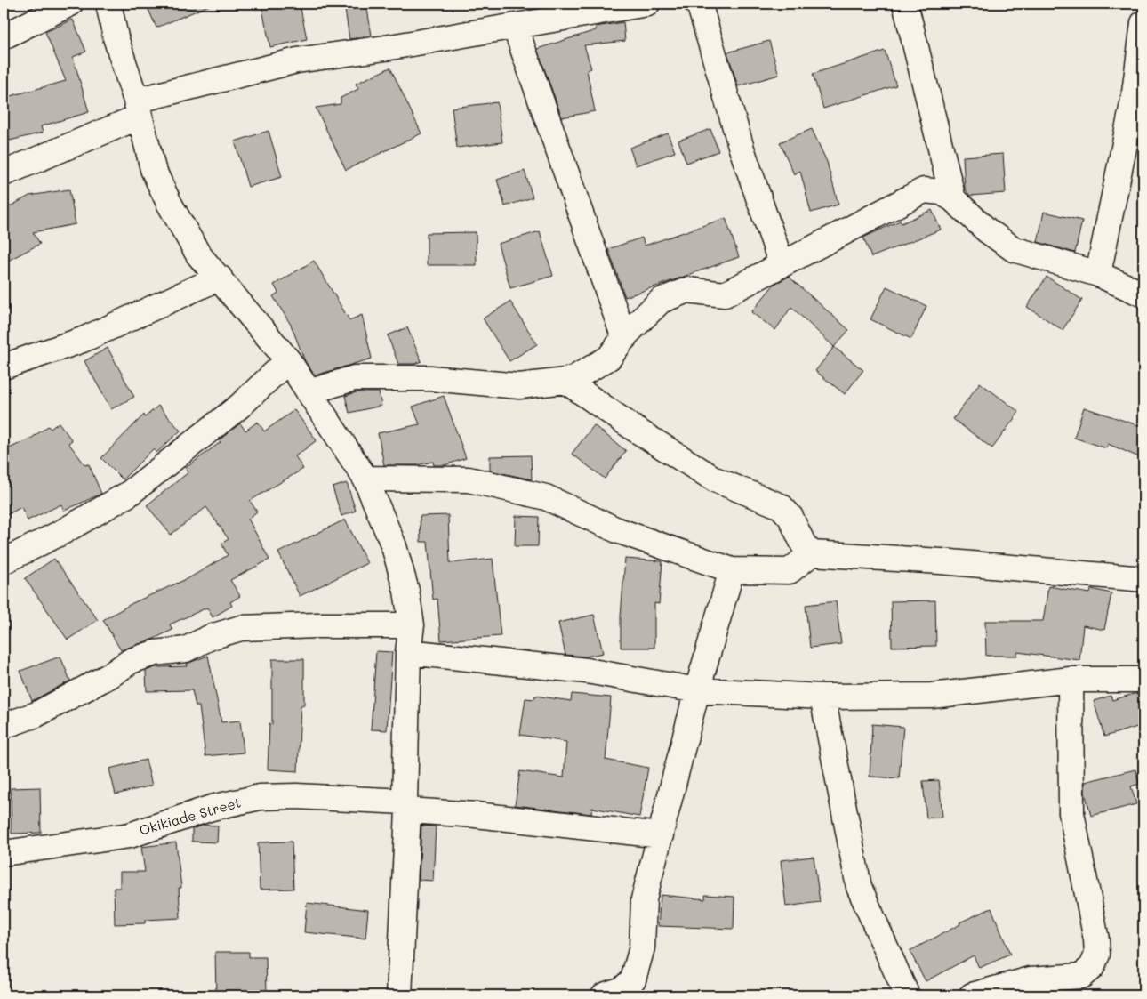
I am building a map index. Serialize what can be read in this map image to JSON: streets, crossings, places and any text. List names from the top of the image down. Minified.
{"streets":{"street":["Okikiade Street"]}}
